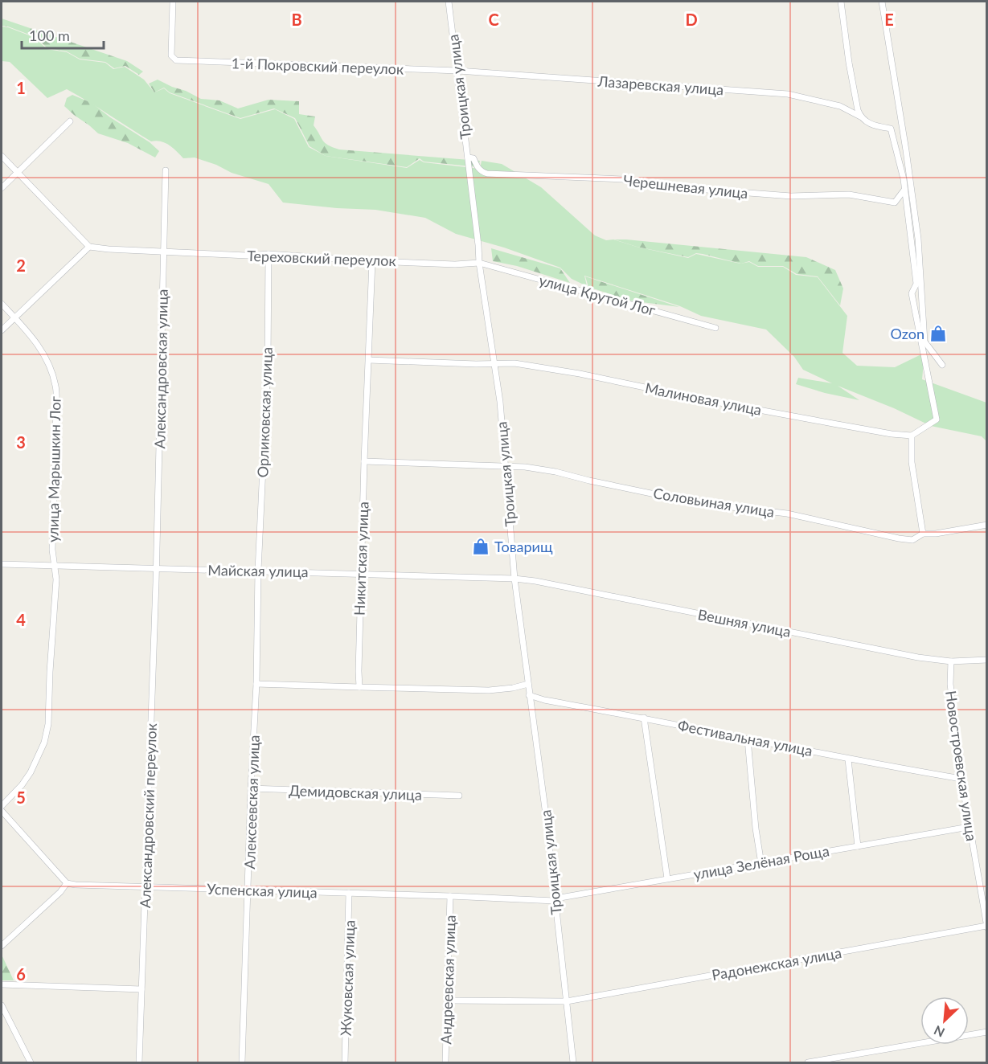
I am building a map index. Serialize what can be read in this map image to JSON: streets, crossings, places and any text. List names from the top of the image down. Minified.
{"streets":{"street":["1-й Покровский переулок","Лазаревская улица","Троицкая улица","Черешневая улица","Тереховский переулок","улица Крутой Лог","Александровская улица","Малиновая улица","Орликовская улица","улица Марышкин Лог","Соловьиная улица","Никитская улица","Майская улица","Вешняя улица","Фестивальная улица","Новостроевская улица","Демидовская улица","Алексеевская улица","Александровский переулок","улица Зелёная Роща","Успенская улица","Радонежская улица","Жуковская улица","Андреевская улица"]},"crossings":[["1-й Покровский переулок","Лазаревская улица"],["1-й Покровский переулок","Троицкая улица"],["Лазаревская улица","Троицкая улица"],["Троицкая улица","Черешневая улица"],["Троицкая улица","Тереховский переулок"],["Троицкая улица","улица Крутой Лог"],["Троицкая улица","Малиновая улица"],["Троицкая улица","Соловьиная улица"],["Троицкая улица","Майская улица"],["Троицкая улица","Вешняя улица"],["Троицкая улица","Фестивальная улица"],["Троицкая улица","улица Зелёная Роща"],["Троицкая улица","Успенская улица"],["Троицкая улица","Радонежская улица"],["Тереховский переулок","улица Крутой Лог"],["Тереховский переулок","Александровская улица"],["Тереховский переулок","Орликовская улица"],["Тереховский переулок","Никитская улица"],["Александровская улица","Майская улица"],["Александровская улица","Александровский переулок"],["Малиновая улица","Никитская улица"],["Орликовская улица","Майская улица"],["Орликовская улица","Алексеевская улица"],["улица Марышкин Лог","Майская улица"],["Соловьиная улица","Никитская улица"],["Никитская улица","Майская улица"],["Майская улица","Вешняя улица"],["Майская улица","Алексеевская улица"],["Майская улица","Александровский переулок"],["Вешняя улица","Новостроевская улица"],["Фестивальная улица","Новостроевская улица"],["Новостроевская улица","улица Зелёная Роща"],["Новостроевская улица","Радонежская улица"],["Демидовская улица","Алексеевская улица"],["Алексеевская улица","Успенская улица"],["Александровский переулок","Успенская улица"],["улица Зелёная Роща","Успенская улица"],["Успенская улица","Жуковская улица"],["Успенская улица","Андреевская улица"],["Радонежская улица","Андреевская улица"]],"places":{"shop":["Ozon","Товарищ"]},"scale_bar":"100 m","north":"bottom left","grid":{"columns":["B","C","D","E"],"rows":["1","2","3","4","5","6"]}}
